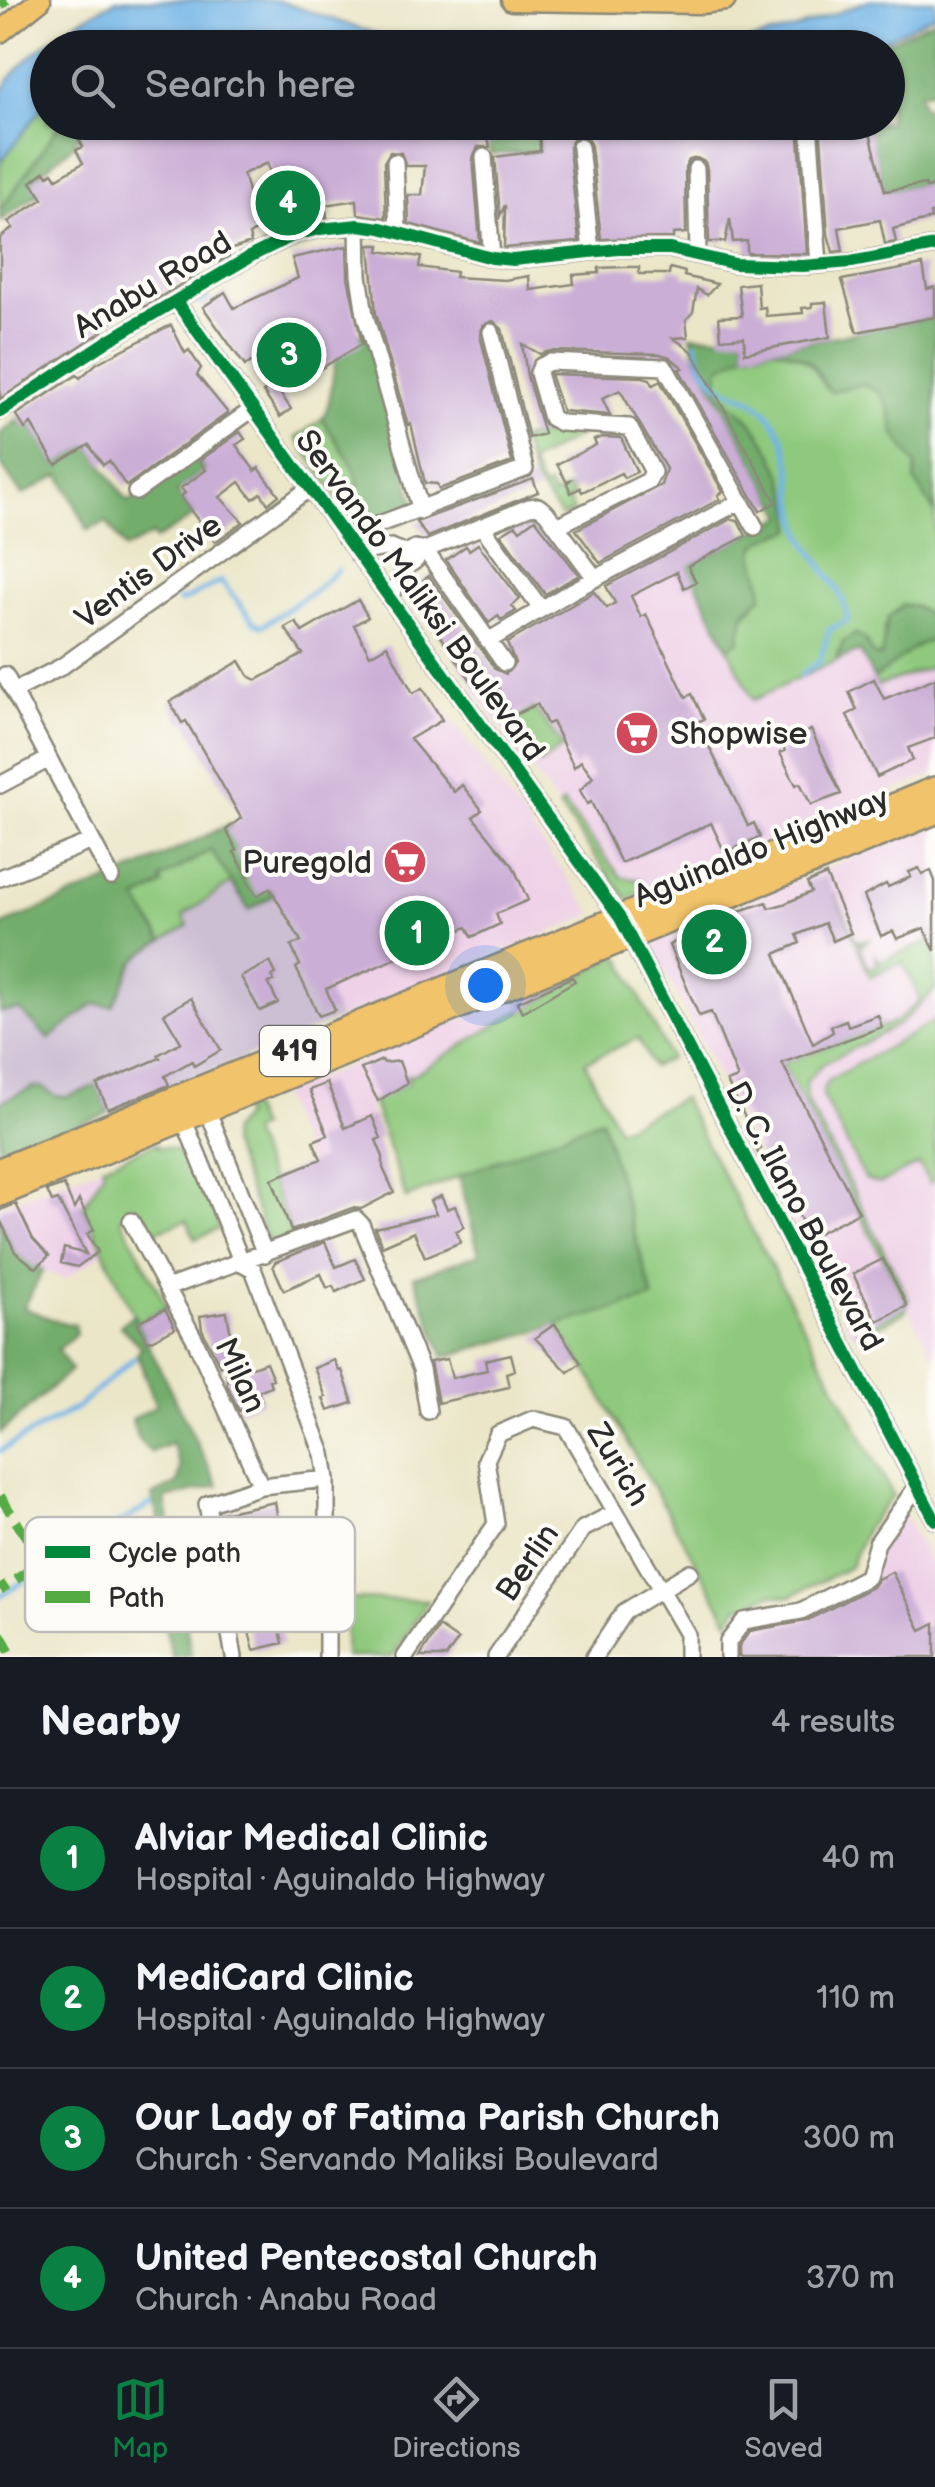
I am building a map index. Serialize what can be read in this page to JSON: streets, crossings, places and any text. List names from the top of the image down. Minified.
{"streets":{"highway":["Aguinaldo Highway","419"],"street":["Anabu Road","Ventis Drive","Servando Maliksi Boulevard","D. C. Ilano Boulevard","Milan","Zurich","Berlin"]},"crossings":[["Anabu Road","Servando Maliksi Boulevard"],["Ventis Drive","Servando Maliksi Boulevard"],["Servando Maliksi Boulevard","Aguinaldo Highway"],["Servando Maliksi Boulevard","D. C. Ilano Boulevard"],["Aguinaldo Highway","D. C. Ilano Boulevard"],["Zurich","Berlin"]],"places":{"supermarket":["Shopwise","Puregold"]},"legend":["Cycle path","Path"],"page":{"search":"Search here","pins":["4","3","1","2"],"heading":["Nearby","4 results"],"list":[{"mark":"1","name":"Alviar Medical Clinic","note":"Hospital · Aguinaldo Highway","value":"40 m"},{"mark":"2","name":"MediCard Clinic","note":"Hospital · Aguinaldo Highway","value":"110 m"},{"mark":"3","name":"Our Lady of Fatima Parish Church","note":"Church · Servando Maliksi Boulevard","value":"300 m"},{"mark":"4","name":"United Pentecostal Church","note":"Church · Anabu Road","value":"370 m"}],"nav":["Map","Directions","Saved"]}}
